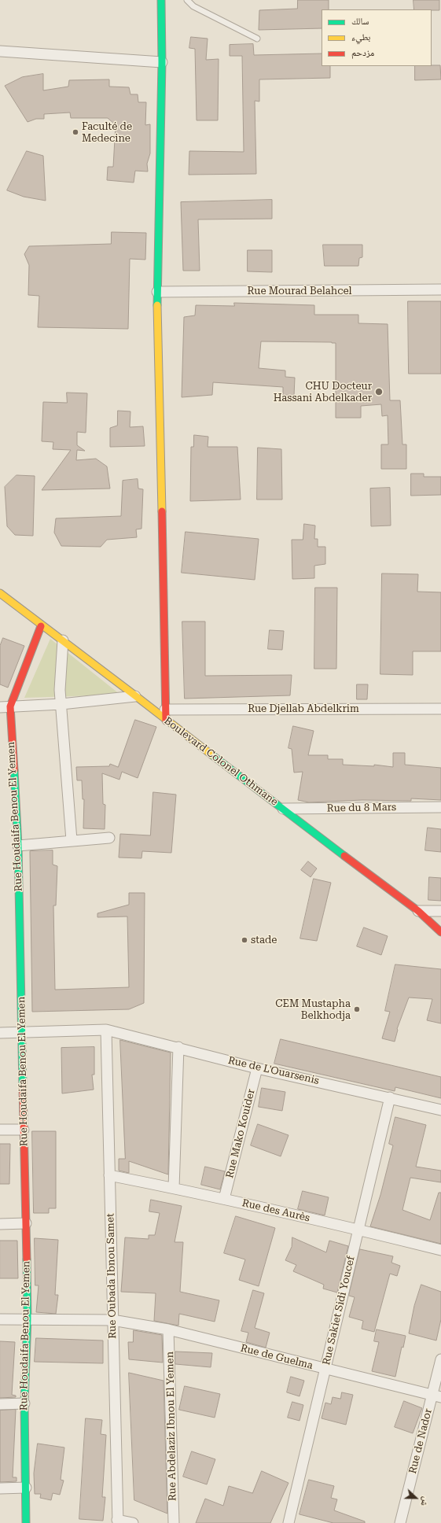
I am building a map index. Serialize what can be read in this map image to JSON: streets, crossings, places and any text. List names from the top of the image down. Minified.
{"streets":{"street":["Rue Mourad Belahcel","Rue Djellab Abdelkrim","Boulevard Colonel Othmane","Rue du 8 Mars","Rue Houdaifa Benou El Yemen","Rue de L'Ouarsenis","Rue Mako Kouider","Rue des Aurès","Rue Oubada Ibnou Samet","Rue Sakiet Sidi Youcef","Rue de Guelma","Rue Abdelaziz Ibnou El Yemen","Rue de Nador"]},"crossings":[["Boulevard Colonel Othmane","Rue du 8 Mars"],["Boulevard Colonel Othmane","Rue Houdaifa Benou El Yemen"],["Rue Houdaifa Benou El Yemen","Rue de L'Ouarsenis"],["Rue Houdaifa Benou El Yemen","Rue de Guelma"],["Rue de L'Ouarsenis","Rue Mako Kouider"],["Rue de L'Ouarsenis","Rue Oubada Ibnou Samet"],["Rue de L'Ouarsenis","Rue Sakiet Sidi Youcef"],["Rue Mako Kouider","Rue des Aurès"],["Rue des Aurès","Rue Oubada Ibnou Samet"],["Rue des Aurès","Rue Sakiet Sidi Youcef"],["Rue Oubada Ibnou Samet","Rue de Guelma"],["Rue Sakiet Sidi Youcef","Rue de Guelma"],["Rue de Guelma","Rue Abdelaziz Ibnou El Yemen"],["Rue de Guelma","Rue de Nador"]],"places":["Faculté de Medecine","CHU Docteur Hassani Abdelkader","stade","CEM Mustapha Belkhodja"],"legend":["سالك","بطيء","مزدحم"],"north":"right"}
